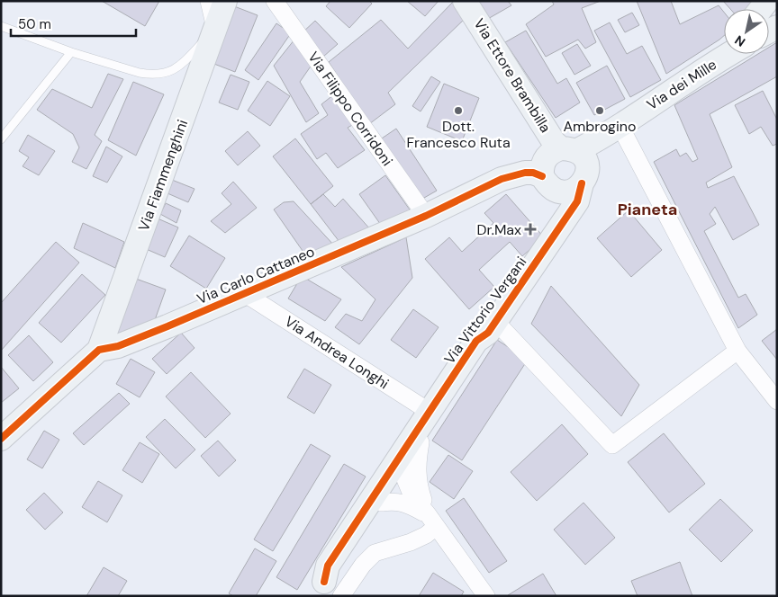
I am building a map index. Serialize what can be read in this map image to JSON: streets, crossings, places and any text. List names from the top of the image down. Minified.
{"streets":{"street":["Via Ettore Brambilla","Via dei Mille","Via Filippo Corridoni","Via Fiammenghini","Via Carlo Cattaneo","Via Vittorio Vergani","Via Andrea Longhi"]},"crossings":[["Via Ettore Brambilla","Via dei Mille"],["Via Ettore Brambilla","Via Carlo Cattaneo"],["Via Ettore Brambilla","Via Vittorio Vergani"],["Via dei Mille","Via Carlo Cattaneo"],["Via dei Mille","Via Vittorio Vergani"],["Via Filippo Corridoni","Via Carlo Cattaneo"],["Via Fiammenghini","Via Carlo Cattaneo"],["Via Carlo Cattaneo","Via Vittorio Vergani"],["Via Carlo Cattaneo","Via Andrea Longhi"],["Via Vittorio Vergani","Via Andrea Longhi"]],"districts":["Pianeta"],"places":{"other":["Dott. Francesco Ruta","Ambrogino"],"health":["Dr.Max"]},"scale_bar":"50 m","north":"bottom left"}
